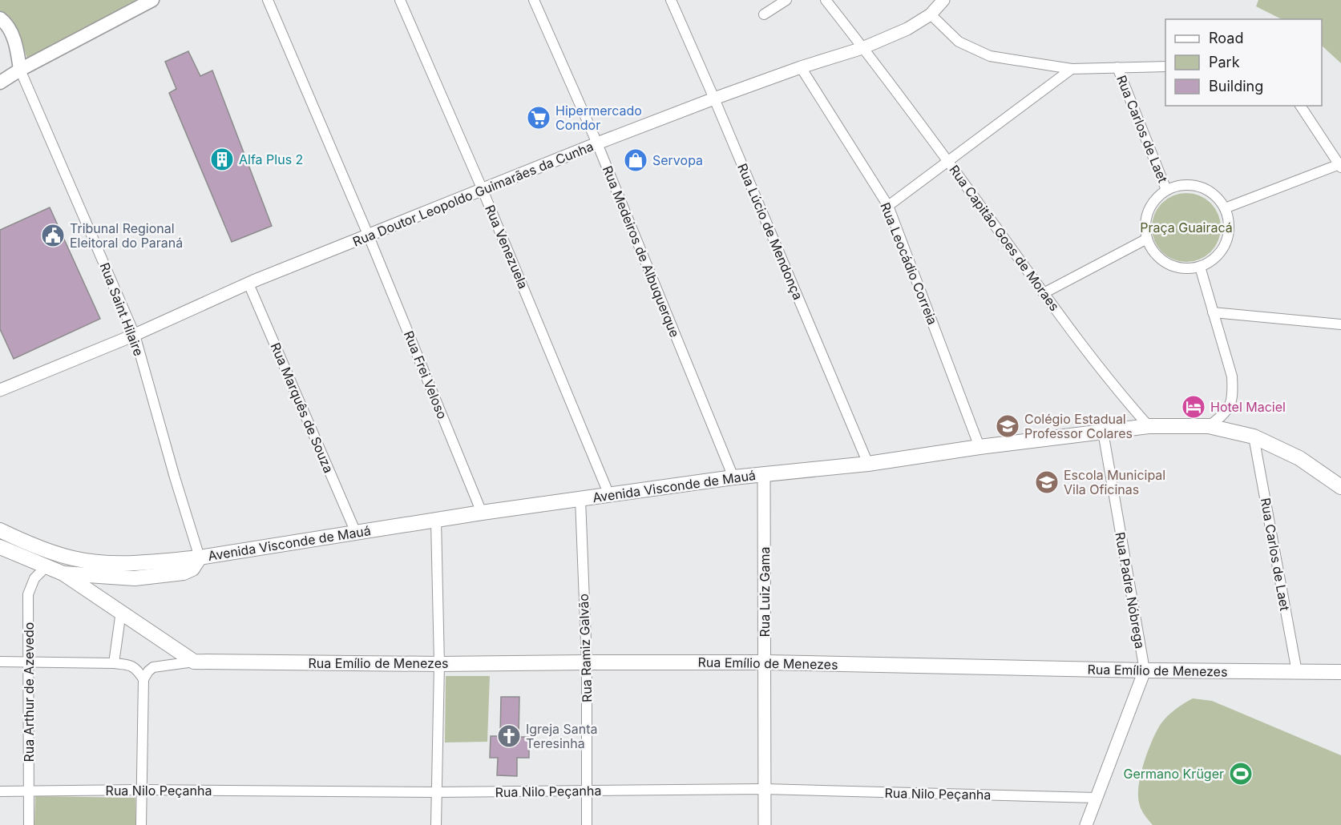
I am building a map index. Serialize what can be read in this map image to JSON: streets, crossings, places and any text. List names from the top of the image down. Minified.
{"streets":{"main road":["Avenida Visconde de Mauá","Rua Emílio de Menezes"],"street":["Rua Carlos de Laet","Rua Doutor Leopoldo Guimarães da Cunha","Rua Lúcio de Mendonça","Rua Capitão Goes de Moraes","Rua Venezuela","Rua Medeiros de Albuquerque","Rua Leocádio Correia","Rua Saint Hilaire","Rua Frei Veloso","Rua Marquês de Souza","Rua Padre Nóbrega","Rua Luiz Gama","Rua Ramiz Galvão","Rua Arthur de Azevedo","Rua Nilo Peçanha"]},"crossings":[["Rua Carlos de Laet","Avenida Visconde de Mauá"],["Rua Carlos de Laet","Rua Emílio de Menezes"],["Rua Doutor Leopoldo Guimarães da Cunha","Rua Lúcio de Mendonça"],["Rua Doutor Leopoldo Guimarães da Cunha","Rua Capitão Goes de Moraes"],["Rua Doutor Leopoldo Guimarães da Cunha","Rua Venezuela"],["Rua Doutor Leopoldo Guimarães da Cunha","Rua Medeiros de Albuquerque"],["Rua Doutor Leopoldo Guimarães da Cunha","Rua Leocádio Correia"],["Rua Doutor Leopoldo Guimarães da Cunha","Rua Saint Hilaire"],["Rua Doutor Leopoldo Guimarães da Cunha","Rua Frei Veloso"],["Rua Doutor Leopoldo Guimarães da Cunha","Rua Marquês de Souza"],["Rua Lúcio de Mendonça","Avenida Visconde de Mauá"],["Rua Capitão Goes de Moraes","Avenida Visconde de Mauá"],["Rua Venezuela","Avenida Visconde de Mauá"],["Rua Medeiros de Albuquerque","Avenida Visconde de Mauá"],["Rua Leocádio Correia","Avenida Visconde de Mauá"],["Rua Saint Hilaire","Avenida Visconde de Mauá"],["Rua Frei Veloso","Avenida Visconde de Mauá"],["Rua Marquês de Souza","Avenida Visconde de Mauá"],["Avenida Visconde de Mauá","Rua Padre Nóbrega"],["Avenida Visconde de Mauá","Rua Luiz Gama"],["Avenida Visconde de Mauá","Rua Ramiz Galvão"],["Rua Padre Nóbrega","Rua Emílio de Menezes"],["Rua Luiz Gama","Rua Emílio de Menezes"],["Rua Luiz Gama","Rua Nilo Peçanha"],["Rua Ramiz Galvão","Rua Emílio de Menezes"],["Rua Ramiz Galvão","Rua Nilo Peçanha"],["Rua Arthur de Azevedo","Rua Nilo Peçanha"]],"parks":["Praça Guairacá"],"places":{"supermarket":["Hipermercado Condor"],"building":["Alfa Plus 2"],"shop":["Servopa"],"public building":["Tribunal Regional Eleitoral do Paraná"],"hotel":["Hotel Maciel"],"school or university":["Colégio Estadual Professor Colares","Escola Municipal Vila Oficinas"],"church":["Igreja Santa Teresinha"],"sports":["Germano Krüger"]},"legend":["Road","Park","Building"]}
